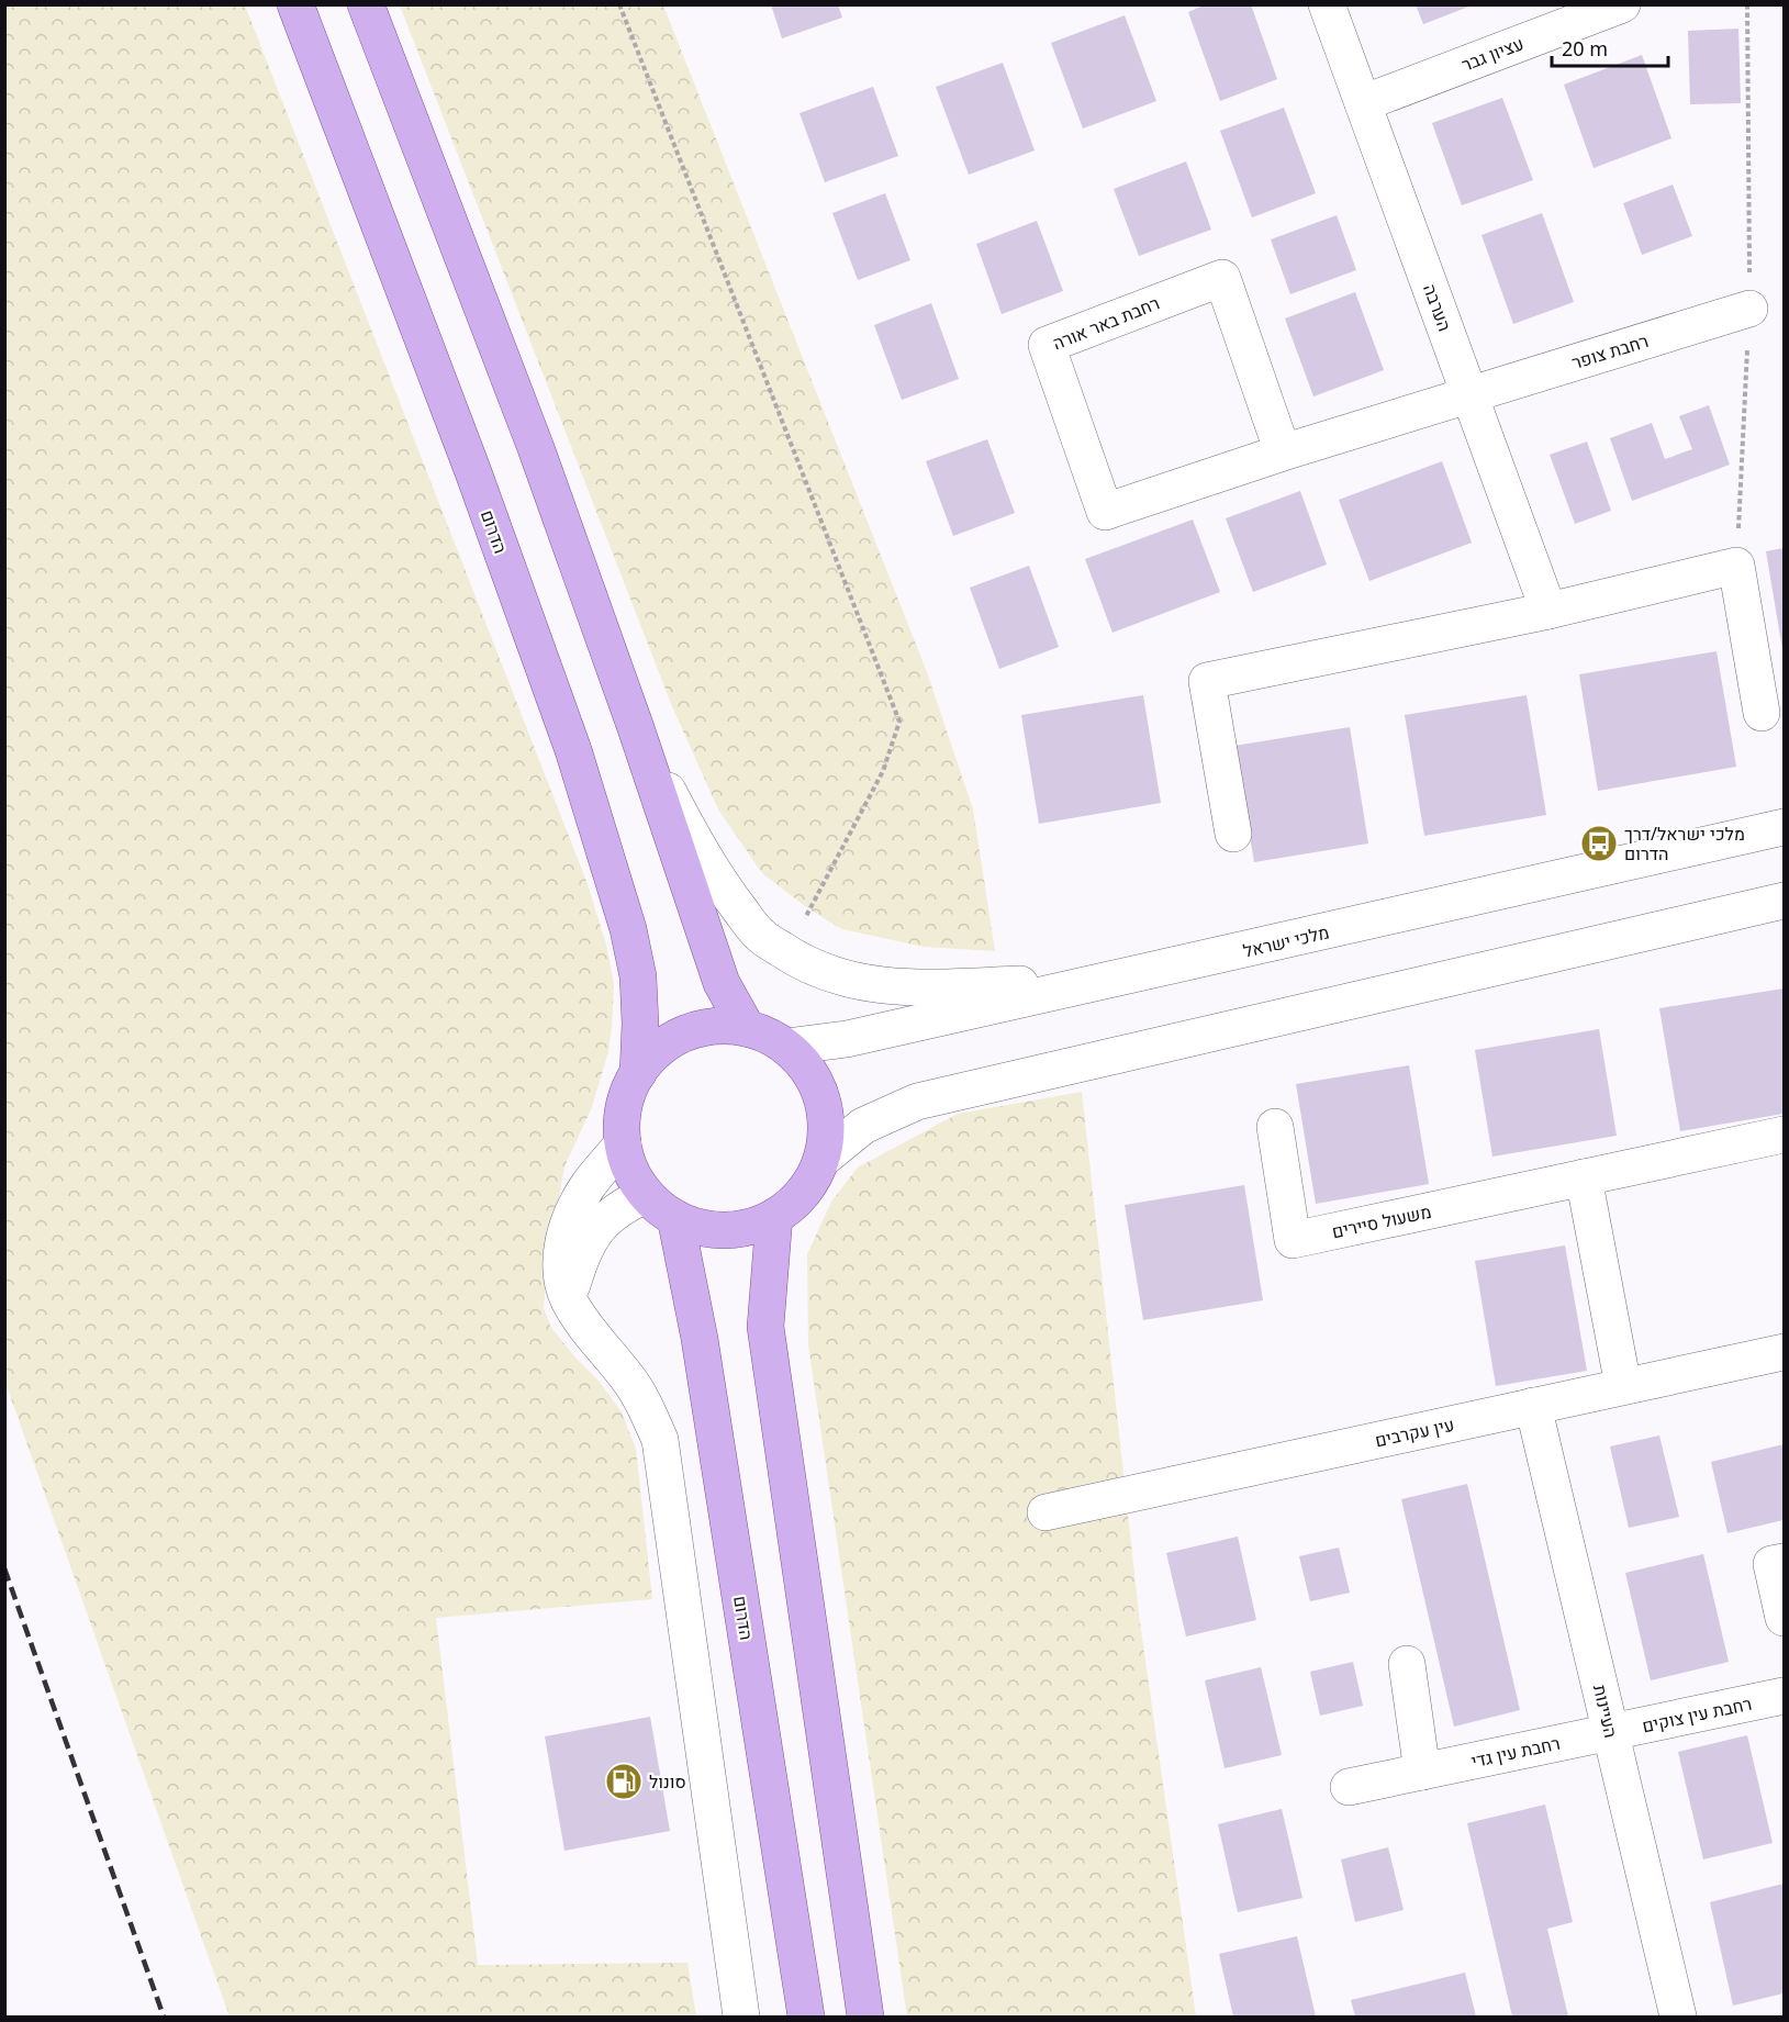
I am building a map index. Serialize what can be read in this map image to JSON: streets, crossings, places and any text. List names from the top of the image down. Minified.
{"streets":{"main road":["הדרום"],"street":["עציון גבר","הערבה","רחבת באר אורה","רחבת צופר","מלכי ישראל","משעול סיירים","עין עקרבים","העיינות","רחבת עין צוקים","רחבת עין גדי"]},"crossings":[["עציון גבר","הערבה"],["הערבה","רחבת באר אורה"],["הערבה","רחבת צופר"],["רחבת באר אורה","רחבת צופר"],["הדרום","מלכי ישראל"],["עין עקרבים","העיינות"],["העיינות","רחבת עין צוקים"],["העיינות","רחבת עין גדי"],["רחבת עין צוקים","רחבת עין גדי"]],"places":{"bus stop":["מלכי ישראל/דרך הדרום"],"fuel station":["סונול"]},"scale_bar":"20 m"}
